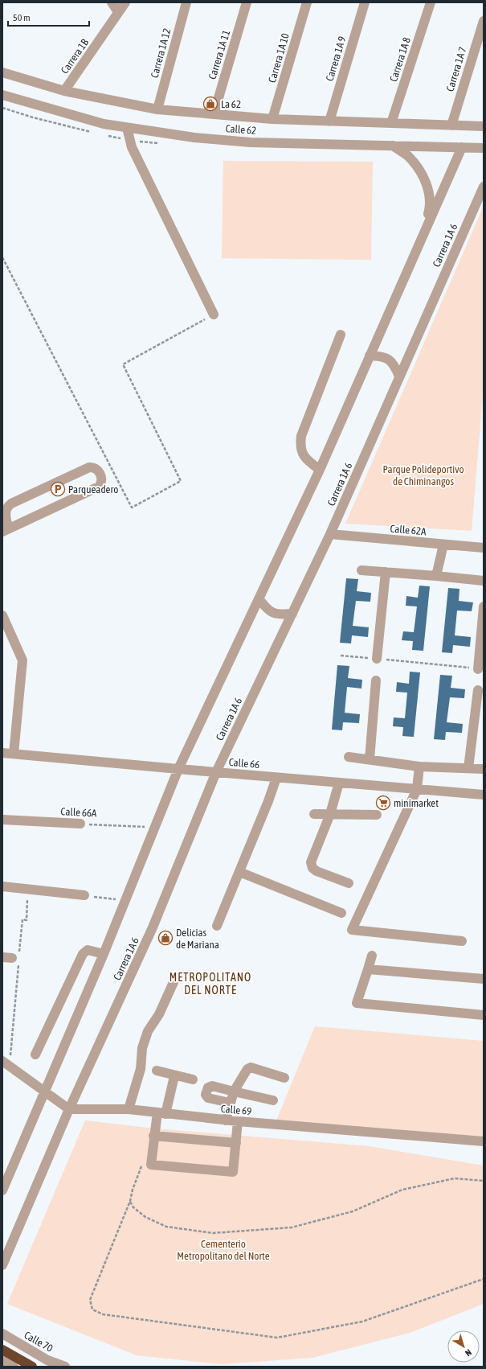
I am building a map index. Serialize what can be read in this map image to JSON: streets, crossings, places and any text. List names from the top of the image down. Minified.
{"streets":{"street":["Carrera 1A 12","Carrera 1A 11","Carrera 1B","Carrera 1A 10","Carrera 1A 9","Carrera 1A 8","Carrera 1A 7","Calle 62","Carrera 1A 6","Calle 62A","Calle 66","Calle 66A","Calle 69","Calle 70"]},"crossings":[["Carrera 1A 12","Calle 62"],["Carrera 1A 11","Calle 62"],["Carrera 1B","Calle 62"],["Carrera 1A 10","Calle 62"],["Carrera 1A 9","Calle 62"],["Carrera 1A 8","Calle 62"],["Carrera 1A 7","Calle 62"],["Calle 62","Carrera 1A 6"],["Carrera 1A 6","Calle 62A"],["Carrera 1A 6","Calle 66"],["Carrera 1A 6","Calle 66A"],["Carrera 1A 6","Calle 69"]],"districts":["METROPOLITANO DEL NORTE"],"parks":["Parque Polideportivo de Chiminangos","Cementerio Metropolitano del Norte"],"places":{"shop":["La 62","Delicias de Mariana"],"parking":["Parqueadero"],"supermarket":["minimarket"]},"scale_bar":"50 m","north":"bottom right"}
